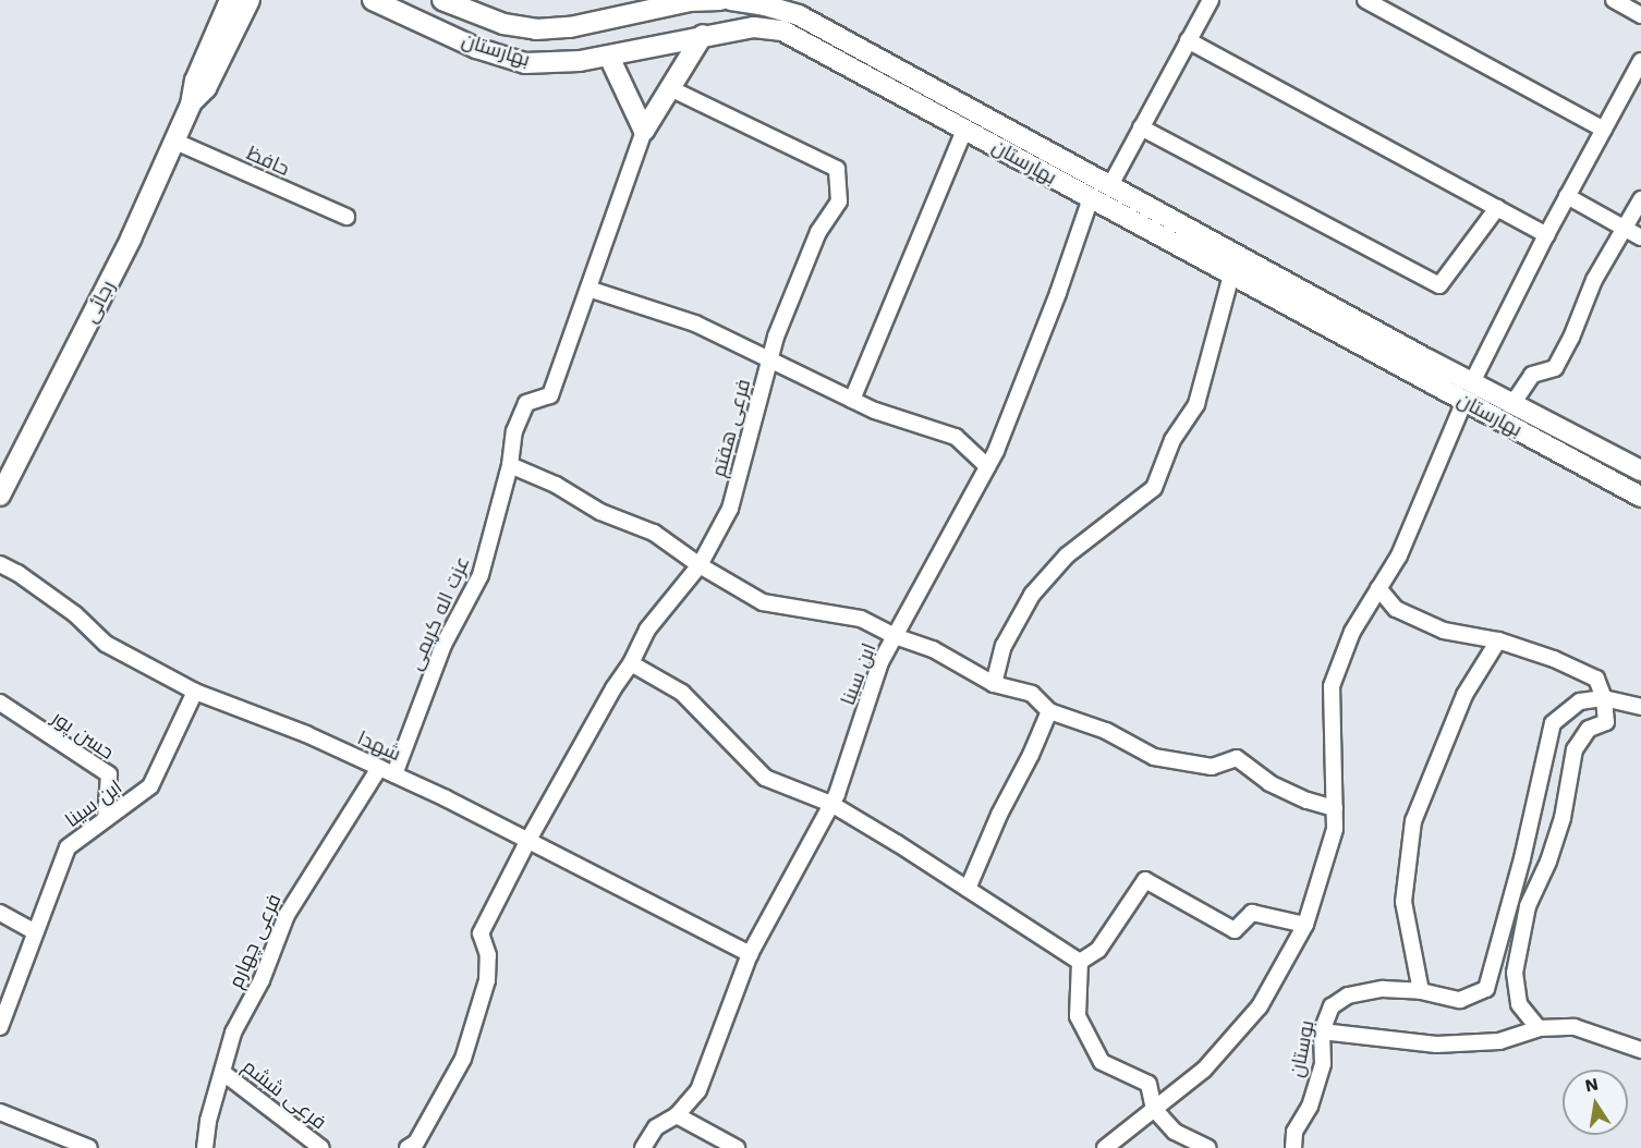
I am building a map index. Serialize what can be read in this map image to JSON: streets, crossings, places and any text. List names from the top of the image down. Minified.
{"streets":{"street":["بهارستان","حافظ","رجائی","فرعی هفتم","عزت اله کریمی","ابن سینا","حسن پور","شهدا","فرعی چهارم","بوستان","فرعی ششم"]},"crossings":[["بهارستان","ابن سینا"],["حافظ","رجائی"],["فرعی هفتم","شهدا"],["عزت اله کریمی","شهدا"],["عزت اله کریمی","فرعی چهارم"],["ابن سینا","حسن پور"],["ابن سینا","شهدا"],["شهدا","فرعی چهارم"],["فرعی چهارم","فرعی ششم"]],"north":"top"}
